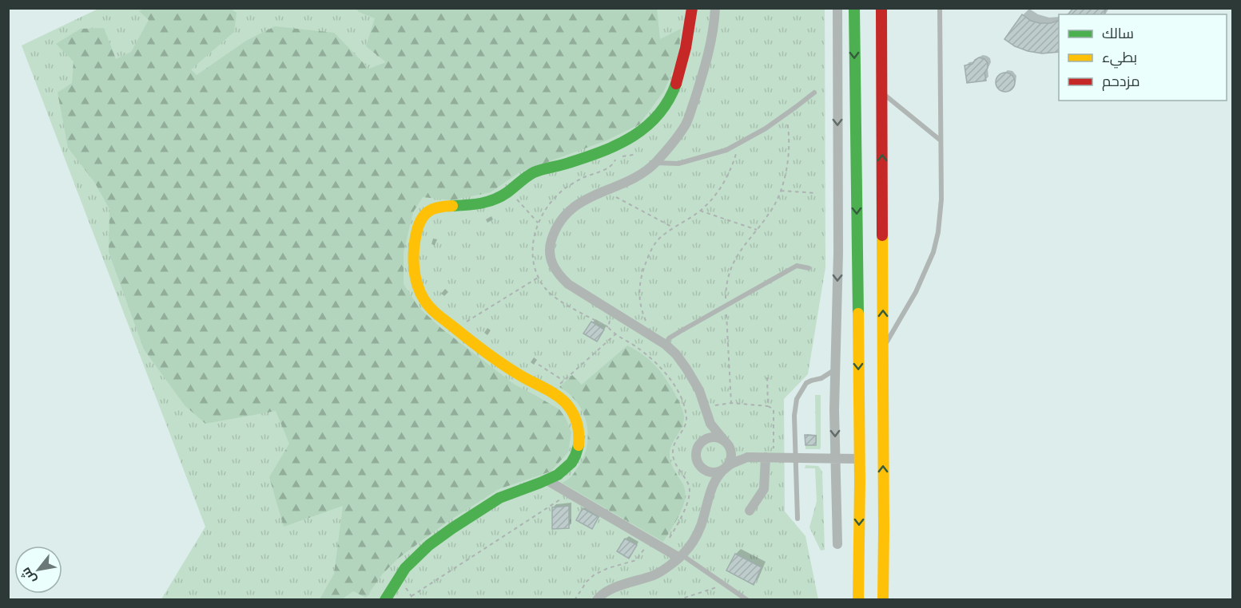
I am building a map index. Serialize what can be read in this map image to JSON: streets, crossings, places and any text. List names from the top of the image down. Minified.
{"legend":["سالك","بطيء","مزدحم"],"north":"bottom left"}
